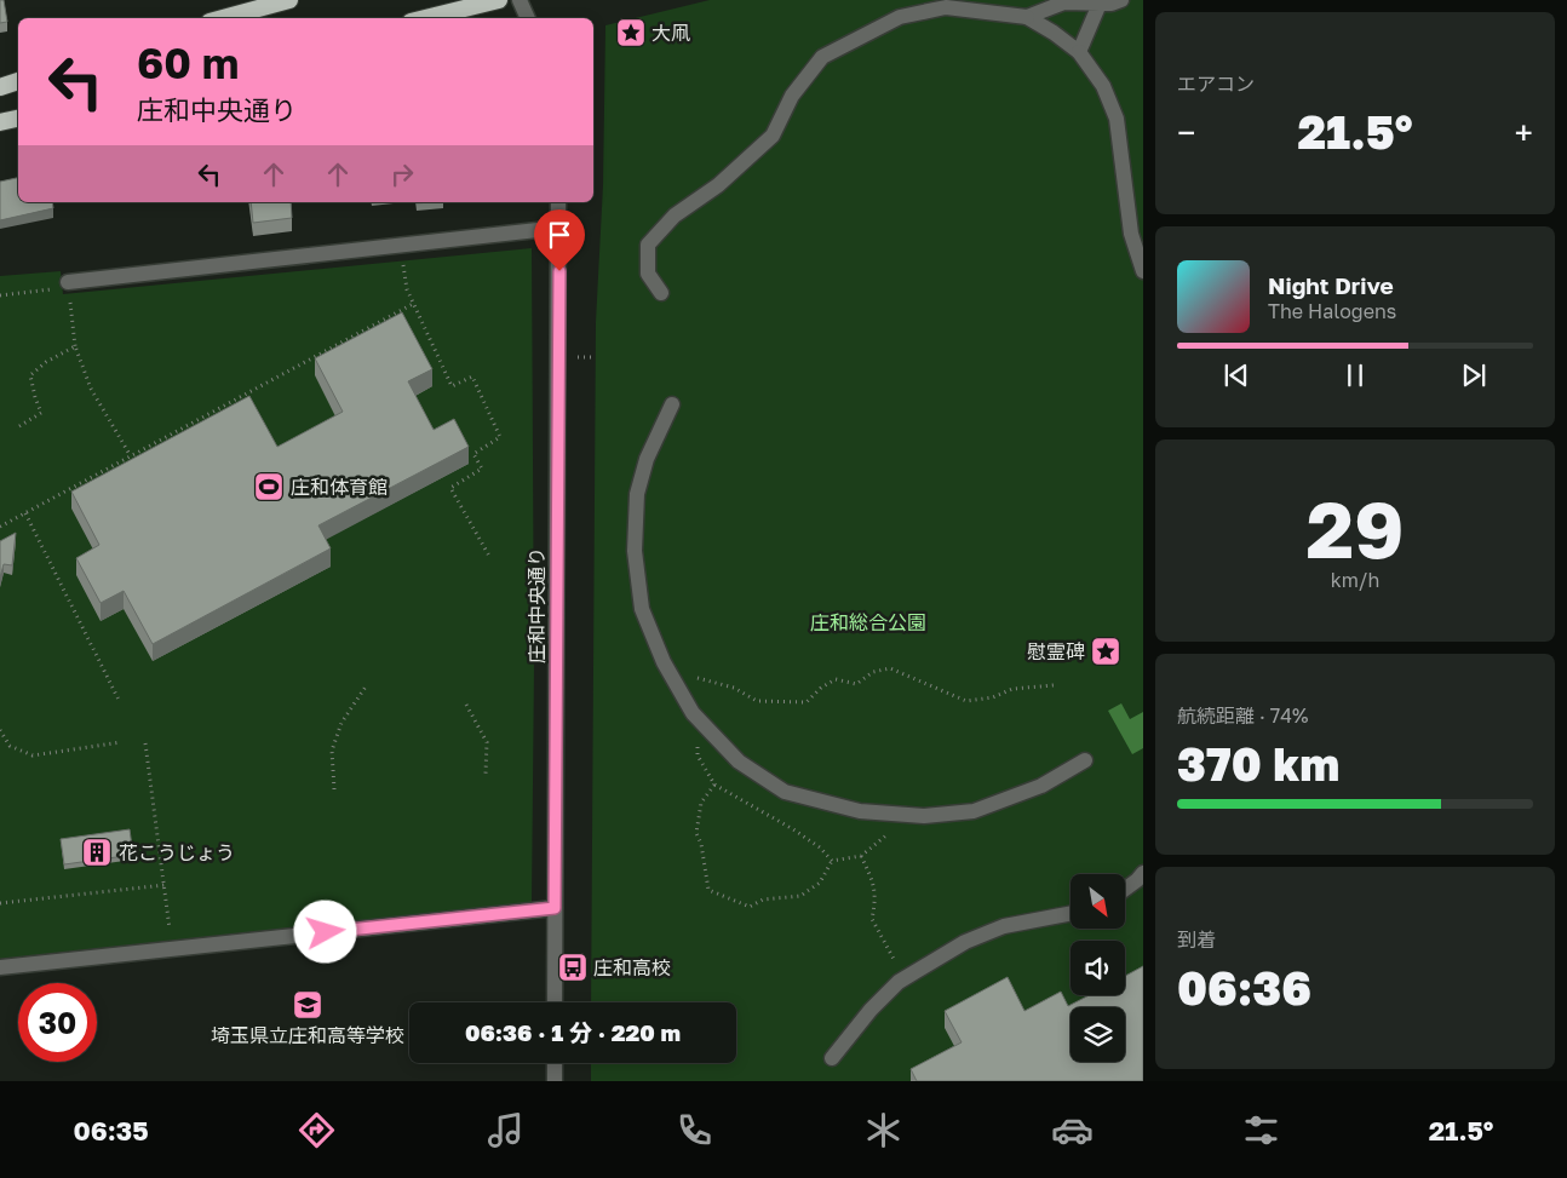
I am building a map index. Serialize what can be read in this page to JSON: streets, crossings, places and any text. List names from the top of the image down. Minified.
{"streets":{"street":["庄和中央通り"]},"parks":["庄和総合公園"],"places":{"place":["大凧","慰霊碑"],"sports":["庄和体育館"],"building":["花こうじょう"],"bus stop":["庄和高校"],"school or university":["埼玉県立庄和高等学校"]},"north":"bottom right","page":{"tile":["エアコン",["29","km/h"],["航続距離 · 74%","370 km"],["到着","06:36"]],"turn":["60 m","庄和中央通り"],"heat":["−","21.5°","+"],"song":["Night Drive","The Halogens"],"limit":"30","trip":"06:36 · 1 分 · 220 m","tabs":["06:35","21.5°"]}}
